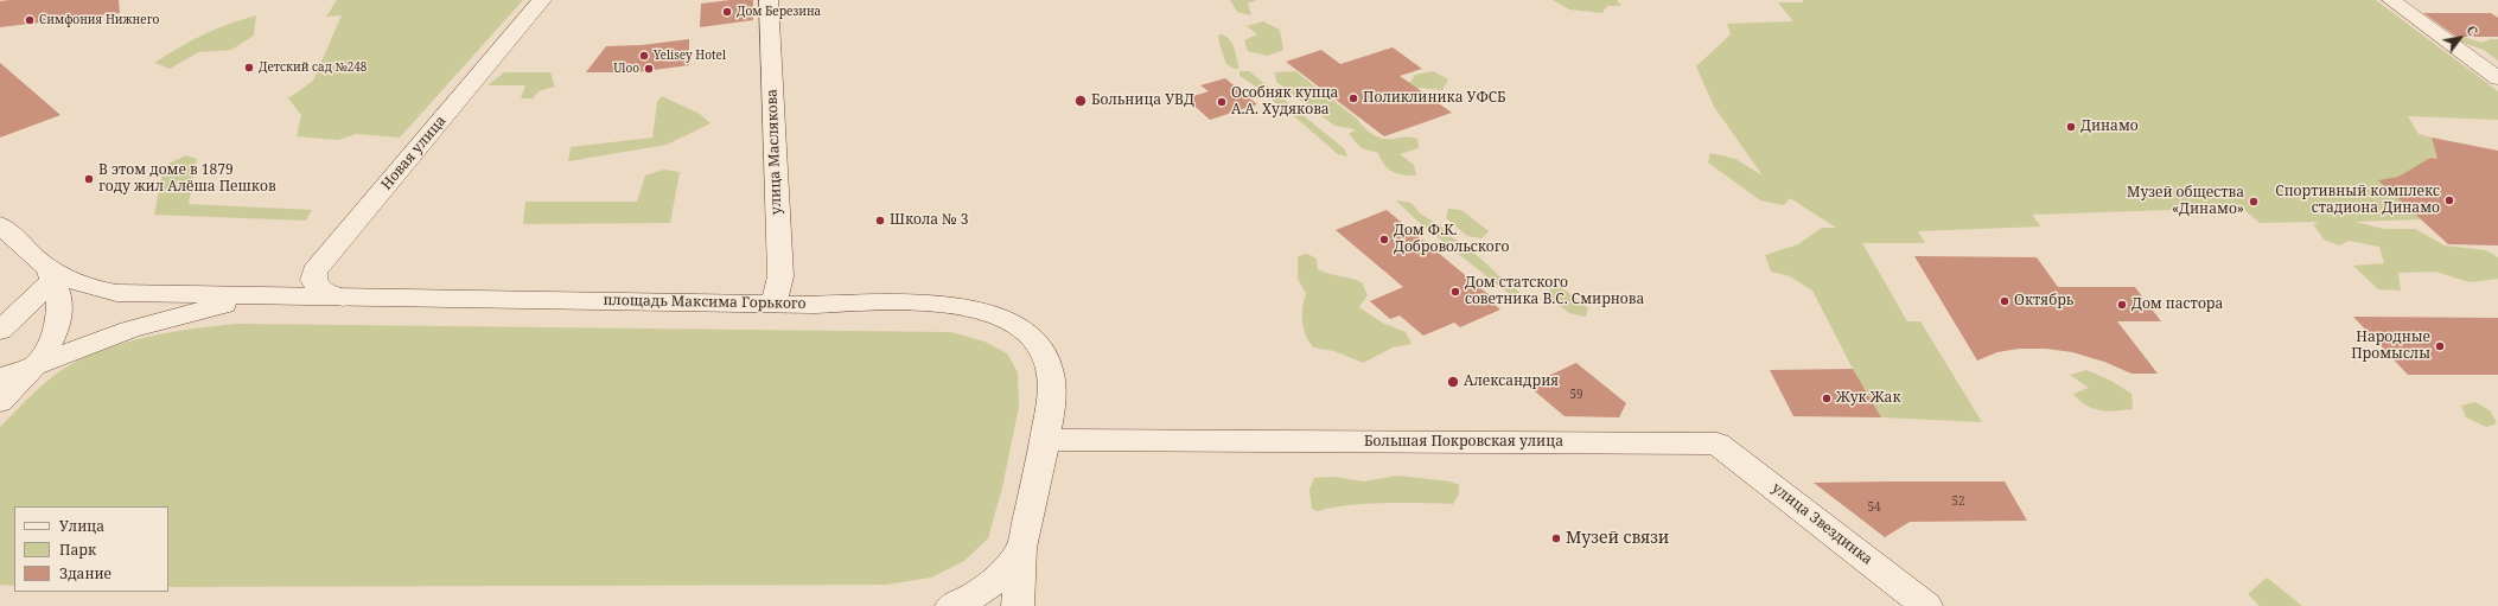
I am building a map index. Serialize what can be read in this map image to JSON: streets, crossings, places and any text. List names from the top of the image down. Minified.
{"streets":{"main road":["улица Маслякова","Новая улица","площадь Максима Горького","Большая Покровская улица","улица Звездинка"]},"crossings":[["улица Маслякова","площадь Максима Горького"],["Новая улица","площадь Максима Горького"],["площадь Максима Горького","Большая Покровская улица"],["Большая Покровская улица","улица Звездинка"]],"places":["Дом Березина","Симфония Нижнего","Yelisey Hotel","Детский сад №248","Uloo","Поликлиника УФСБ","Больница УВД","Особняк купца А.А. Худякова","Динамо","В этом доме в 1879 году жил Алёша Пешков","Спортивный комплекс стадиона Динамо","Музей общества «Динамо»","Школа № 3","Дом Ф.К. Добровольского","Дом статского советника В.С. Смирнова","Октябрь","Дом пастора","Народные Промыслы","Александрия","Жук Жак","Музей связи"],"house_numbers":["59","52","54"],"legend":["Улица","Парк","Здание"],"north":"top right"}
